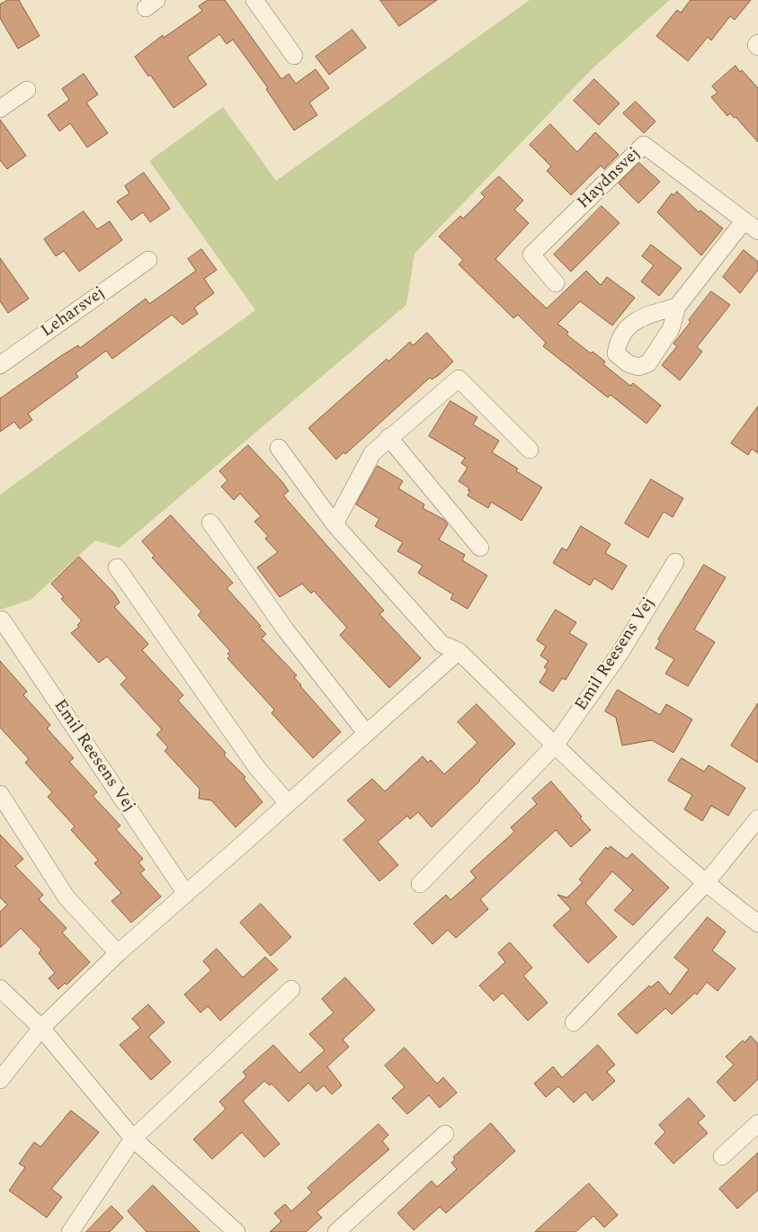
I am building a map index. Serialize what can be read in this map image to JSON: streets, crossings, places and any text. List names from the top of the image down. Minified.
{"streets":{"street":["Haydnsvej","Leharsvej","Emil Reesens Vej"]}}
